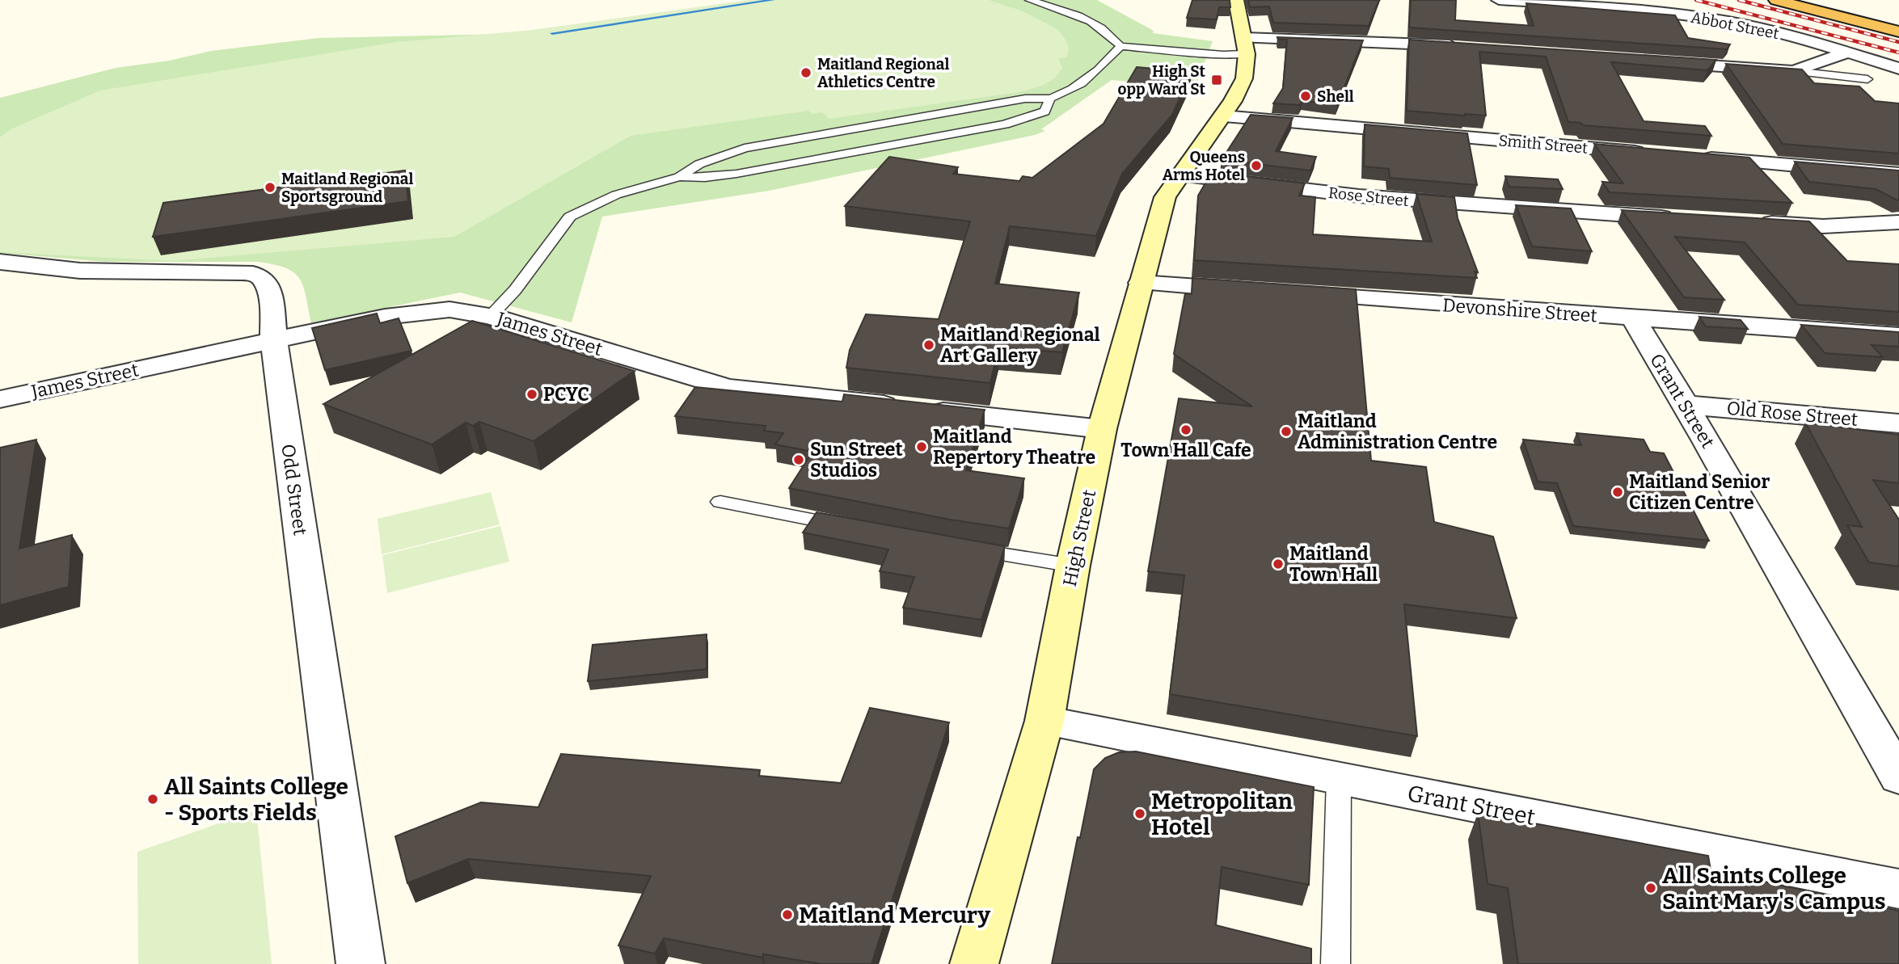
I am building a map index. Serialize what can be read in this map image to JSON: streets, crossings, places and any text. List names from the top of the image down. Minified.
{"streets":{"main road":["High Street"],"street":["Abbot Street","Smith Street","Rose Street","Devonshire Street","James Street","Grant Street","Old Rose Street","Odd Street"]},"crossings":[["Smith Street","High Street"],["Rose Street","High Street"],["Devonshire Street","Grant Street"],["James Street","Odd Street"],["James Street","High Street"],["Grant Street","Old Rose Street"],["Grant Street","High Street"]],"places":{"other":["Maitland Regional Athletics Centre","Shell","Queens Arms Hotel","Maitland Regional Sportsground","Maitland Regional Art Gallery","PCYC","Town Hall Cafe","Maitland Administration Centre","Maitland Repertory Theatre","Sun Street Studios","Maitland Senior Citizen Centre","Maitland Town Hall","All Saints College - Sports Fields","Metropolitan Hotel","All Saints College Saint Mary's Campus","Maitland Mercury"],"transit":["High St opp Ward St"]}}
